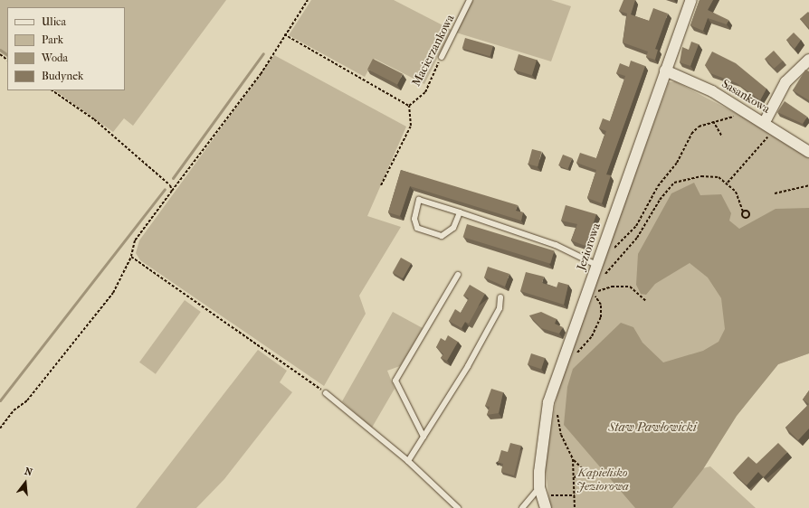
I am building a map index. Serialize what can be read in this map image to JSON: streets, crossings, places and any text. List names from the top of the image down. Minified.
{"streets":{"street":["Sasankowa","Jeziorowa"],"lane":["Macierzankowa"]},"crossings":[["Sasankowa","Jeziorowa"]],"water":["Staw Pawłowicki"],"parks":["Kąpielisko Jeziorowa"],"legend":["Ulica","Park","Woda","Budynek"],"north":"top"}
